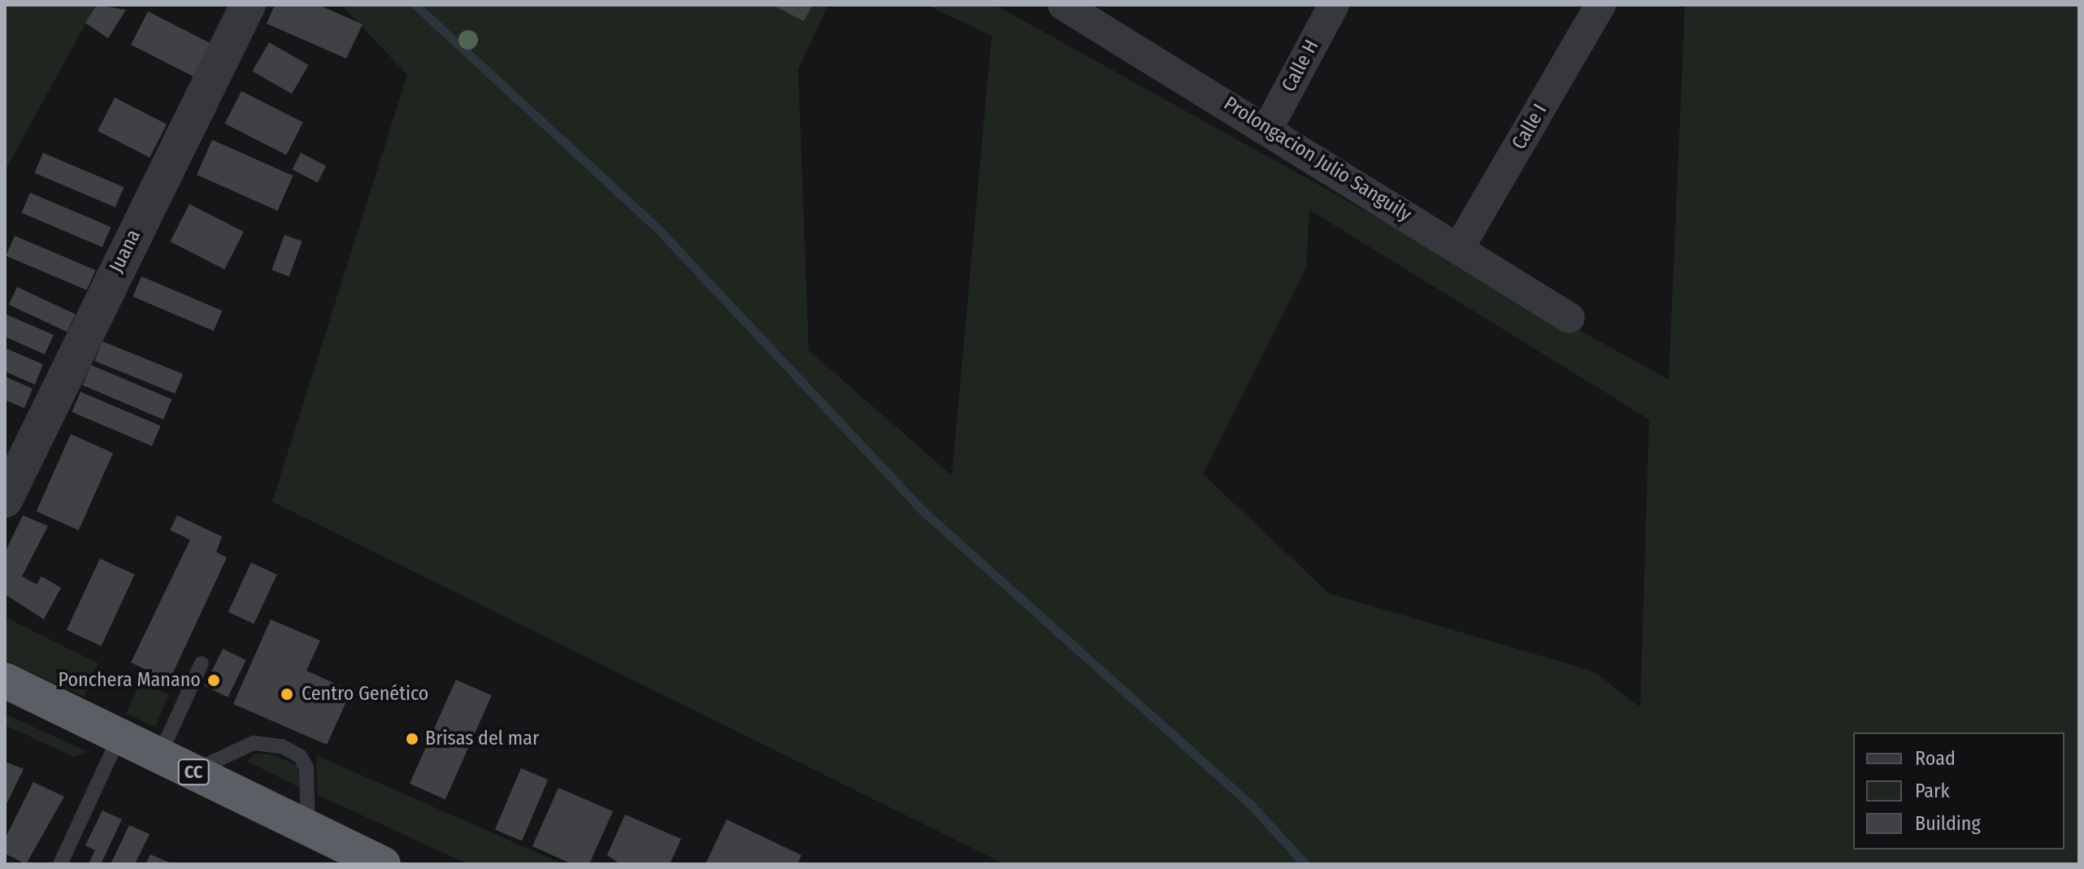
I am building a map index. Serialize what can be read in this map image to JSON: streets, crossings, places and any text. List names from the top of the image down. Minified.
{"streets":{"highway":["CC"],"street":["Calle H","Calle I","Prolongacion Julio Sanguily","Juana"]},"crossings":[["Calle H","Prolongacion Julio Sanguily"],["Calle I","Prolongacion Julio Sanguily"]],"places":["Ponchera Manano","Centro Genético","Brisas del mar"],"legend":["Road","Park","Building"]}
